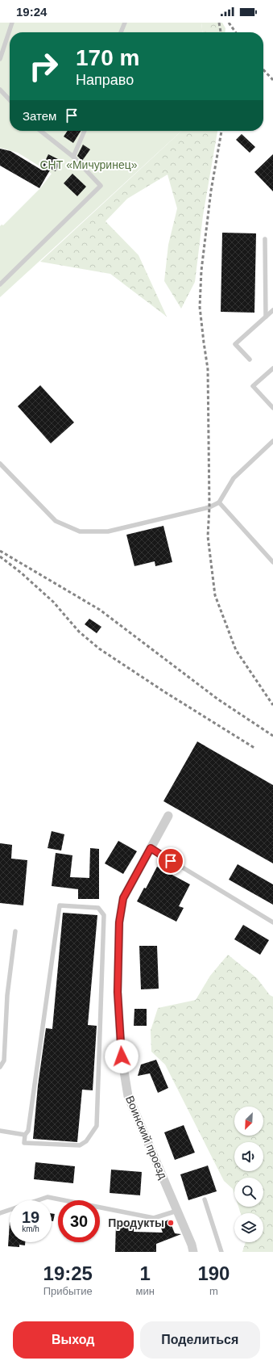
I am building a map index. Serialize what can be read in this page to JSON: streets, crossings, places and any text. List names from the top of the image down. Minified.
{"streets":{"street":["Воинский проезд"]},"parks":["СНТ «Мичуринец»"],"places":["Продукты"],"north":"bottom left","page":{"status":"19:24","turn":["170 m","Направо"],"then":"Затем","speed":"19 km/h","limit":"30","eta":["19:25","Прибытие","1","мин","190","m"],"buttons":["Выход","Поделиться"]}}
